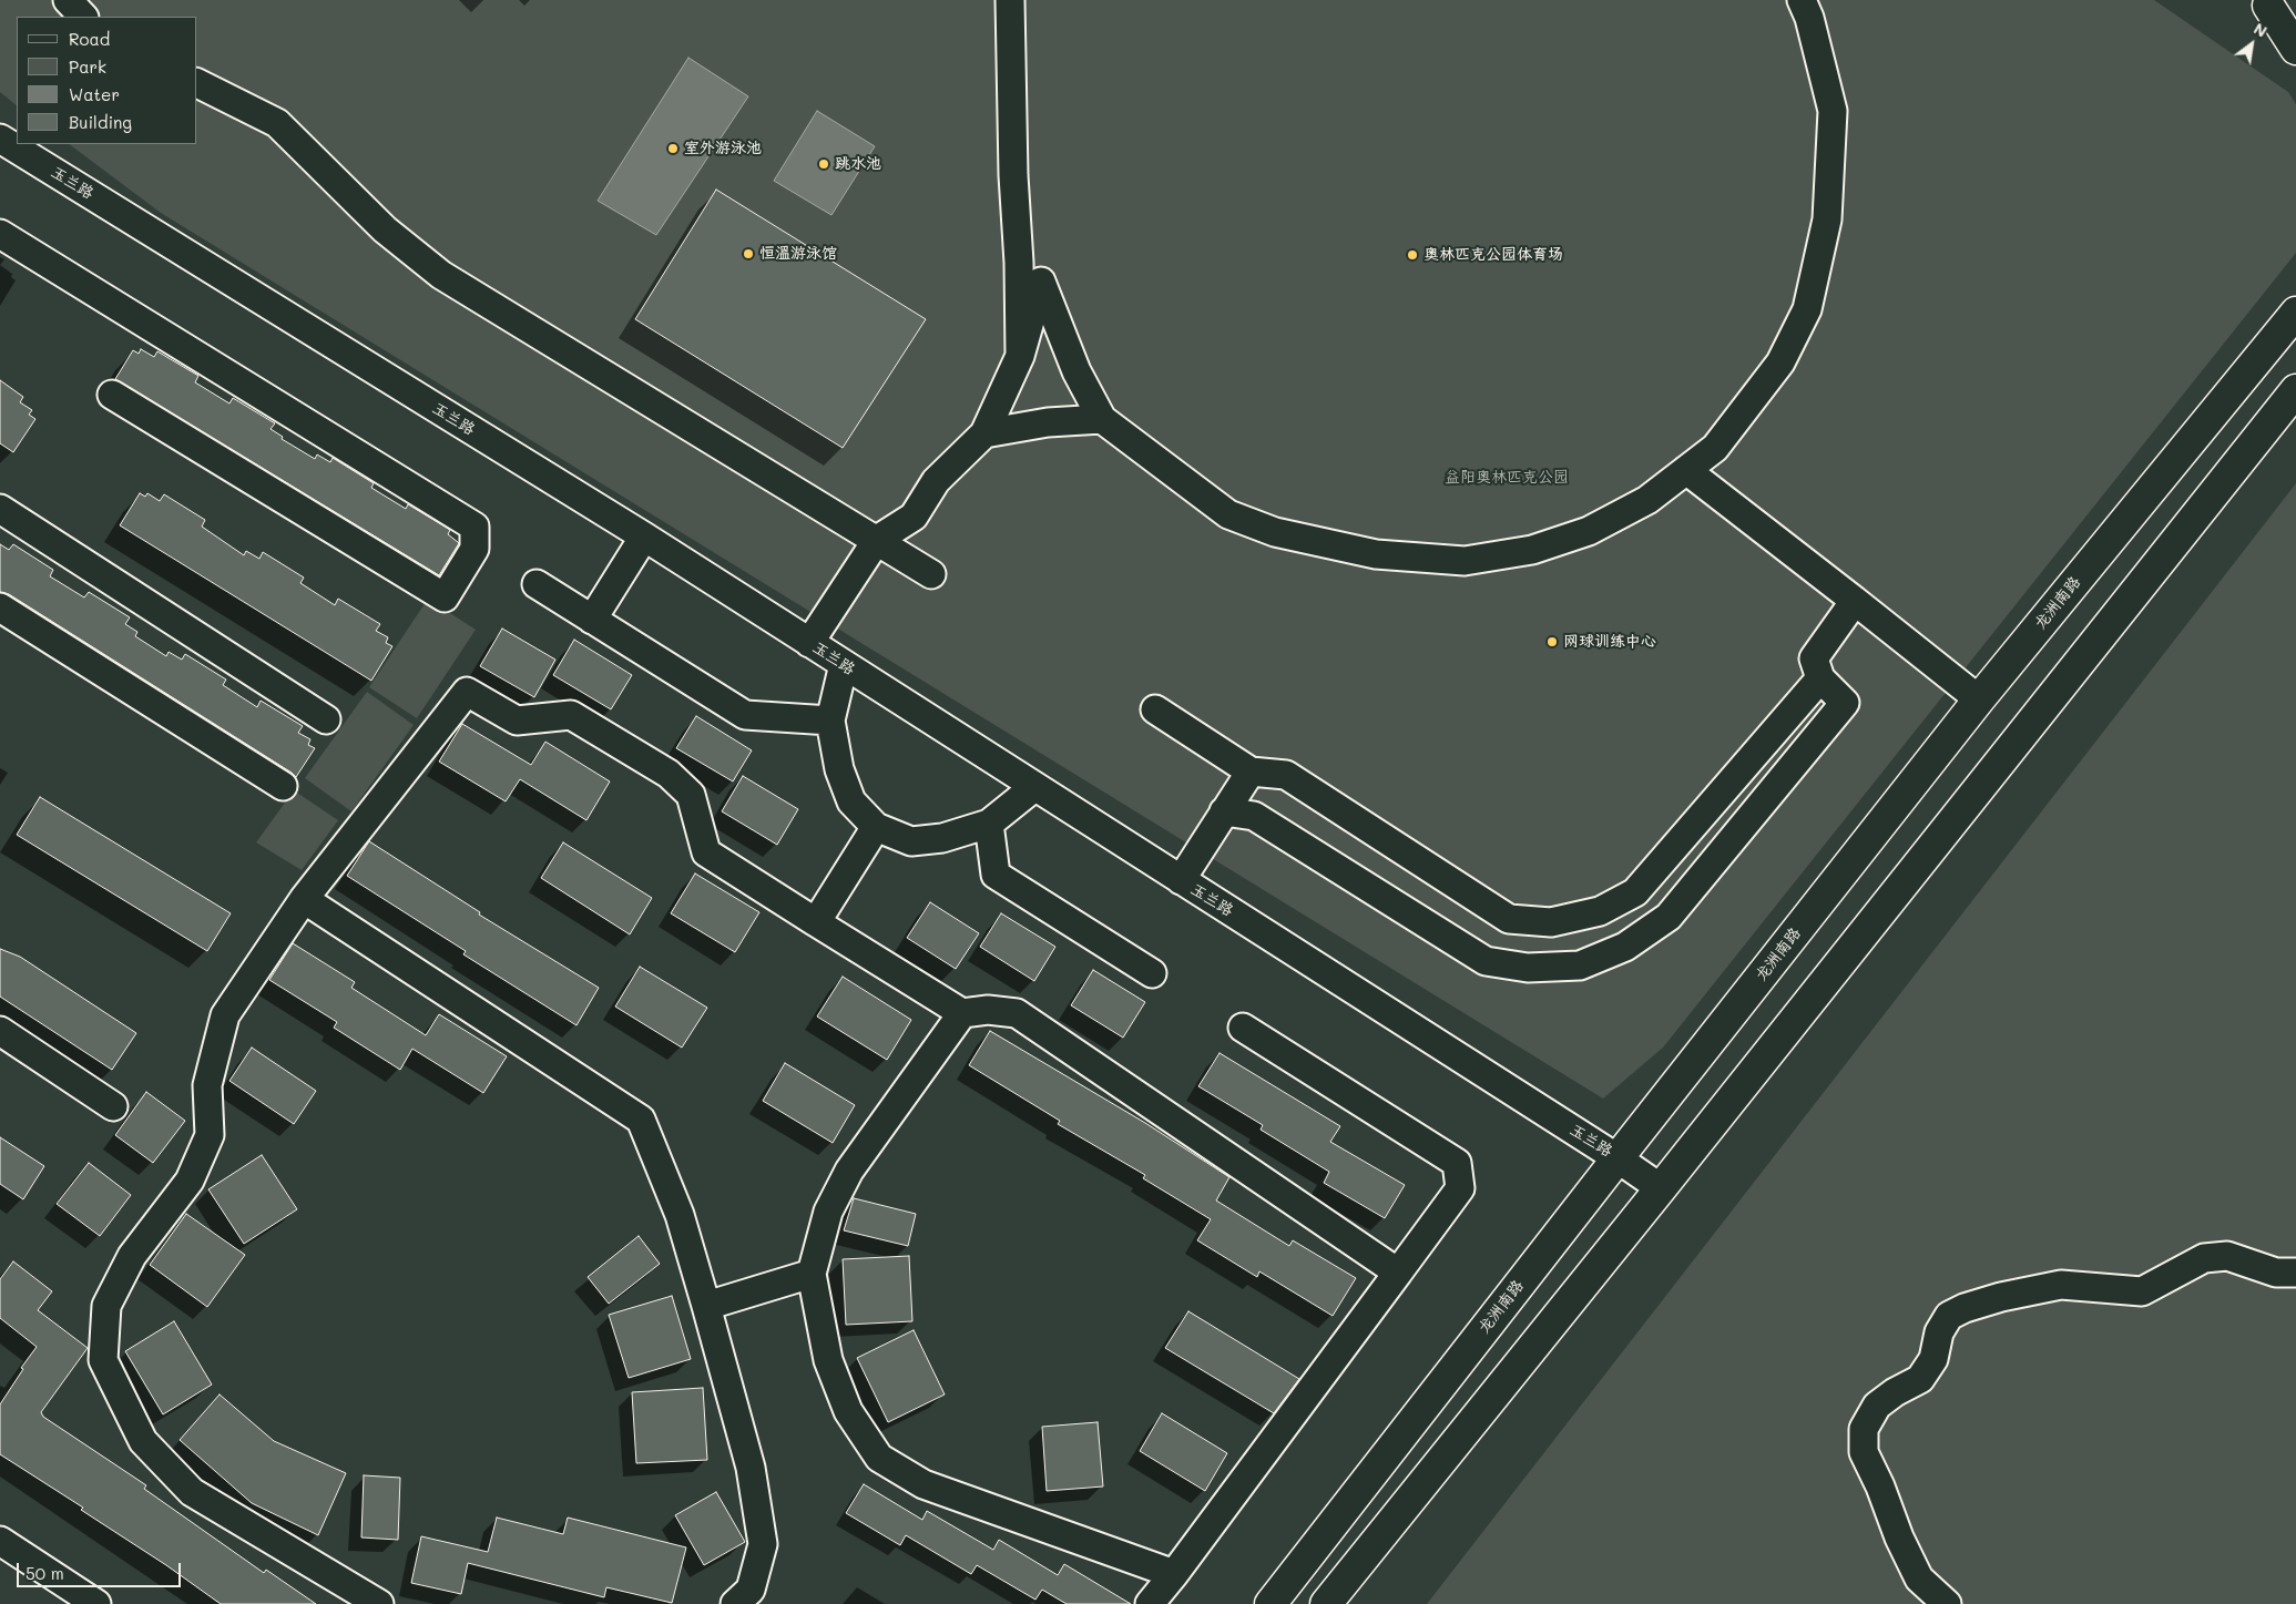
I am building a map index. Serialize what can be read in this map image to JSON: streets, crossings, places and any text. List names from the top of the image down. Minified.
{"streets":{"main road":["龙洲南路"],"street":["玉兰路"]},"crossings":[["玉兰路","龙洲南路"]],"parks":["益阳奥林匹克公园"],"places":["室外游泳池","跳水池","恒温游泳馆","奥林匹克公园体育场","网球训练中心"],"legend":["Road","Park","Water","Building"],"scale_bar":"50 m","north":"top right"}
